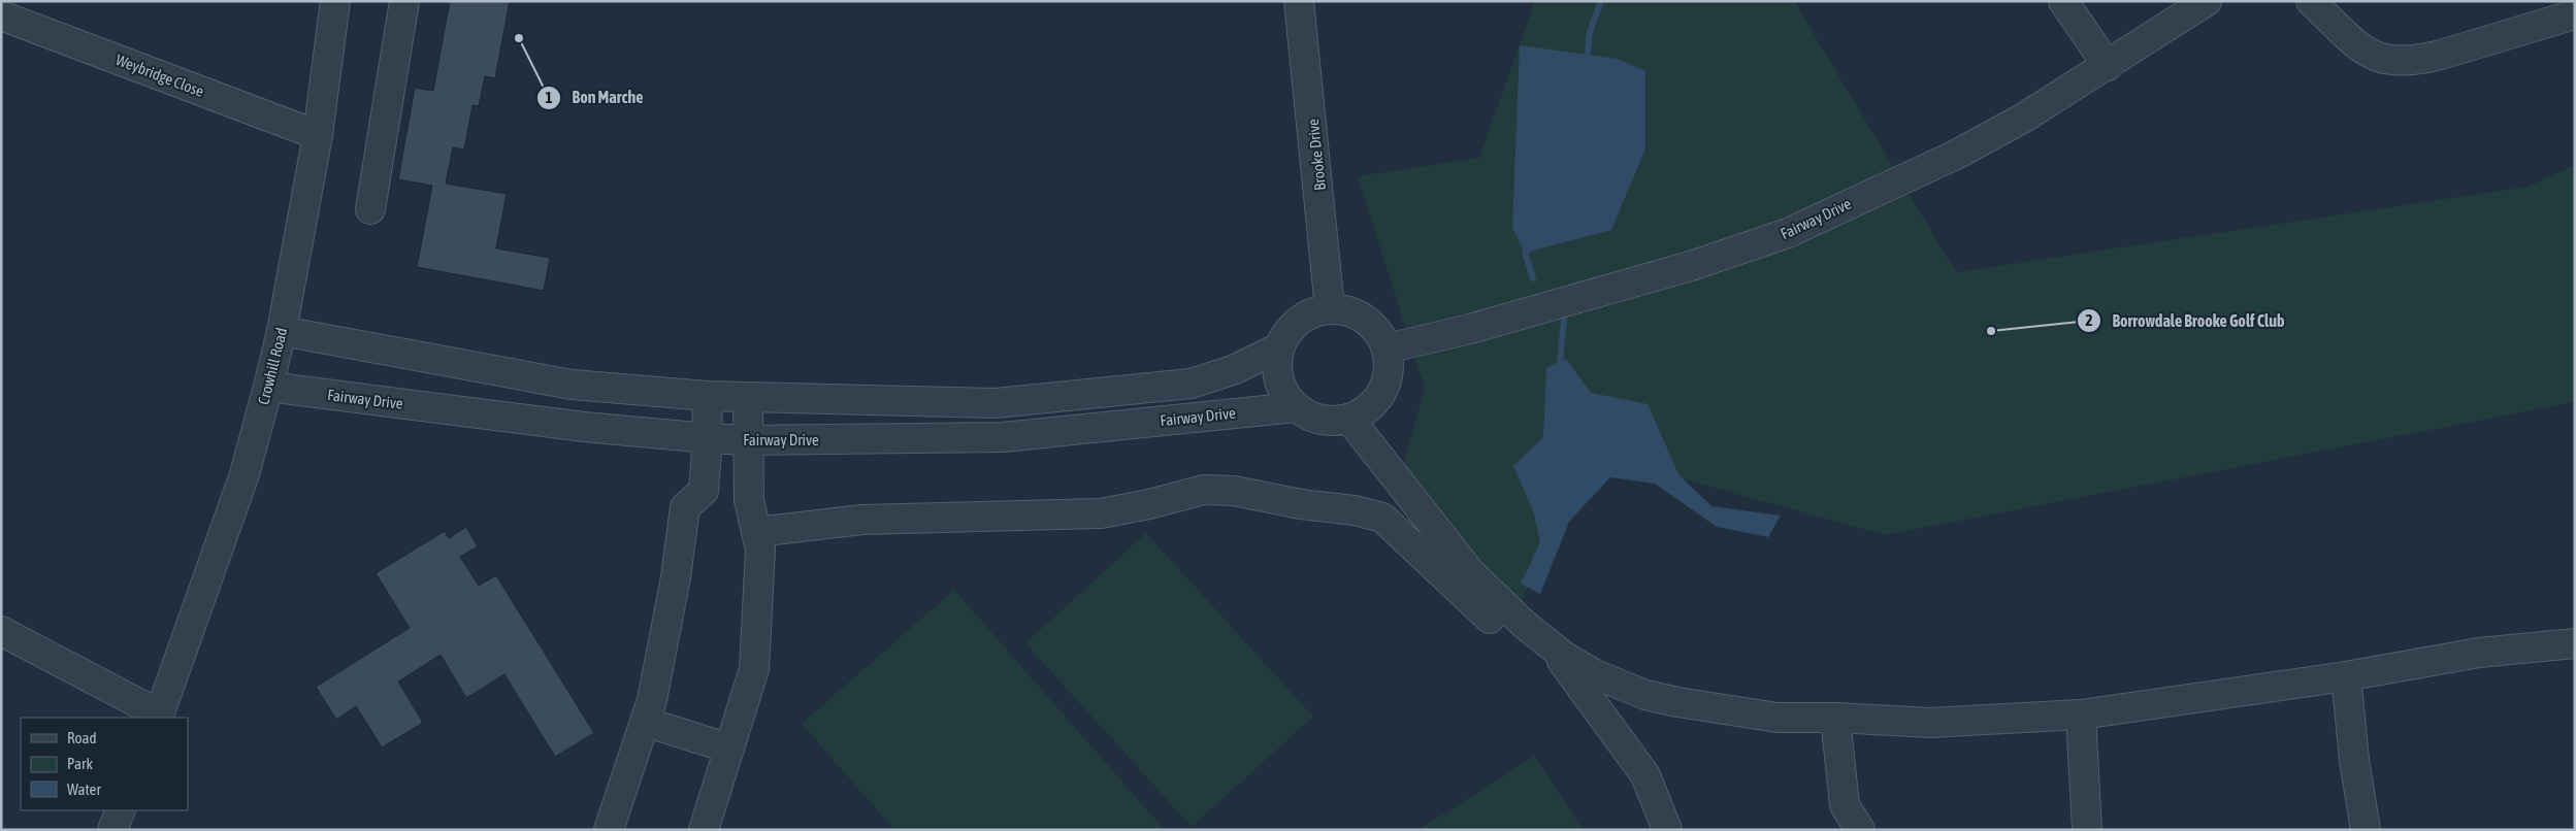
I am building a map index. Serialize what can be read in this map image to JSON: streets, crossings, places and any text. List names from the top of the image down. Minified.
{"streets":{"street":["Weybridge Close","Brooke Drive","Fairway Drive","Crowhill Road"]},"crossings":[["Weybridge Close","Crowhill Road"],["Brooke Drive","Fairway Drive"],["Fairway Drive","Crowhill Road"]],"places":["Bon Marche","Borrowdale Brooke Golf Club"],"legend":["Road","Park","Water"]}
